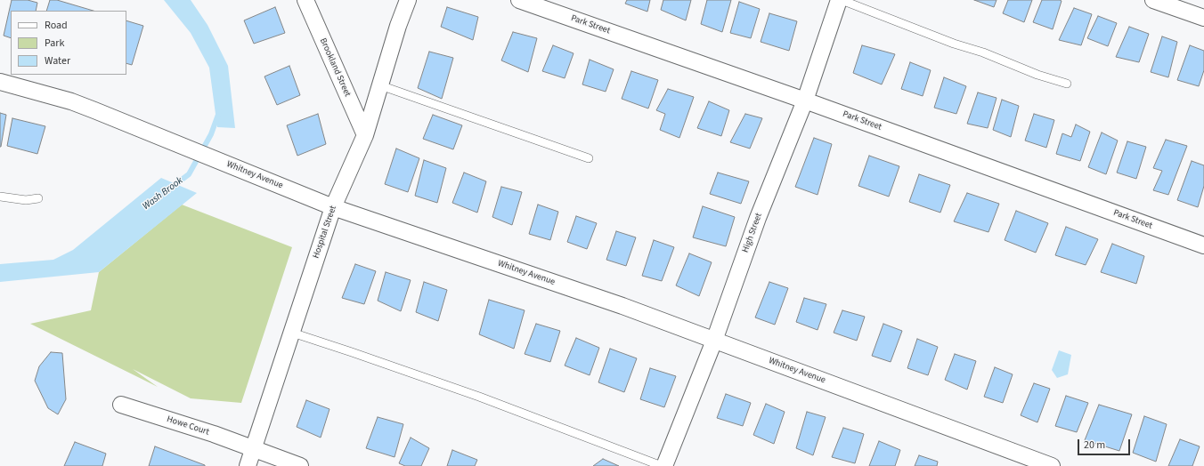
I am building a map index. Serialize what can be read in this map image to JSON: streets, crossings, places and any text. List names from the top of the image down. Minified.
{"streets":{"street":["Park Street","Brookland Street","Whitney Avenue","Hospital Street","High Street","Howe Court"]},"crossings":[["Park Street","High Street"],["Brookland Street","Hospital Street"],["Whitney Avenue","Hospital Street"],["Whitney Avenue","High Street"],["Hospital Street","Howe Court"]],"water":["Wash Brook"],"legend":["Road","Park","Water"],"scale_bar":"20 m"}
